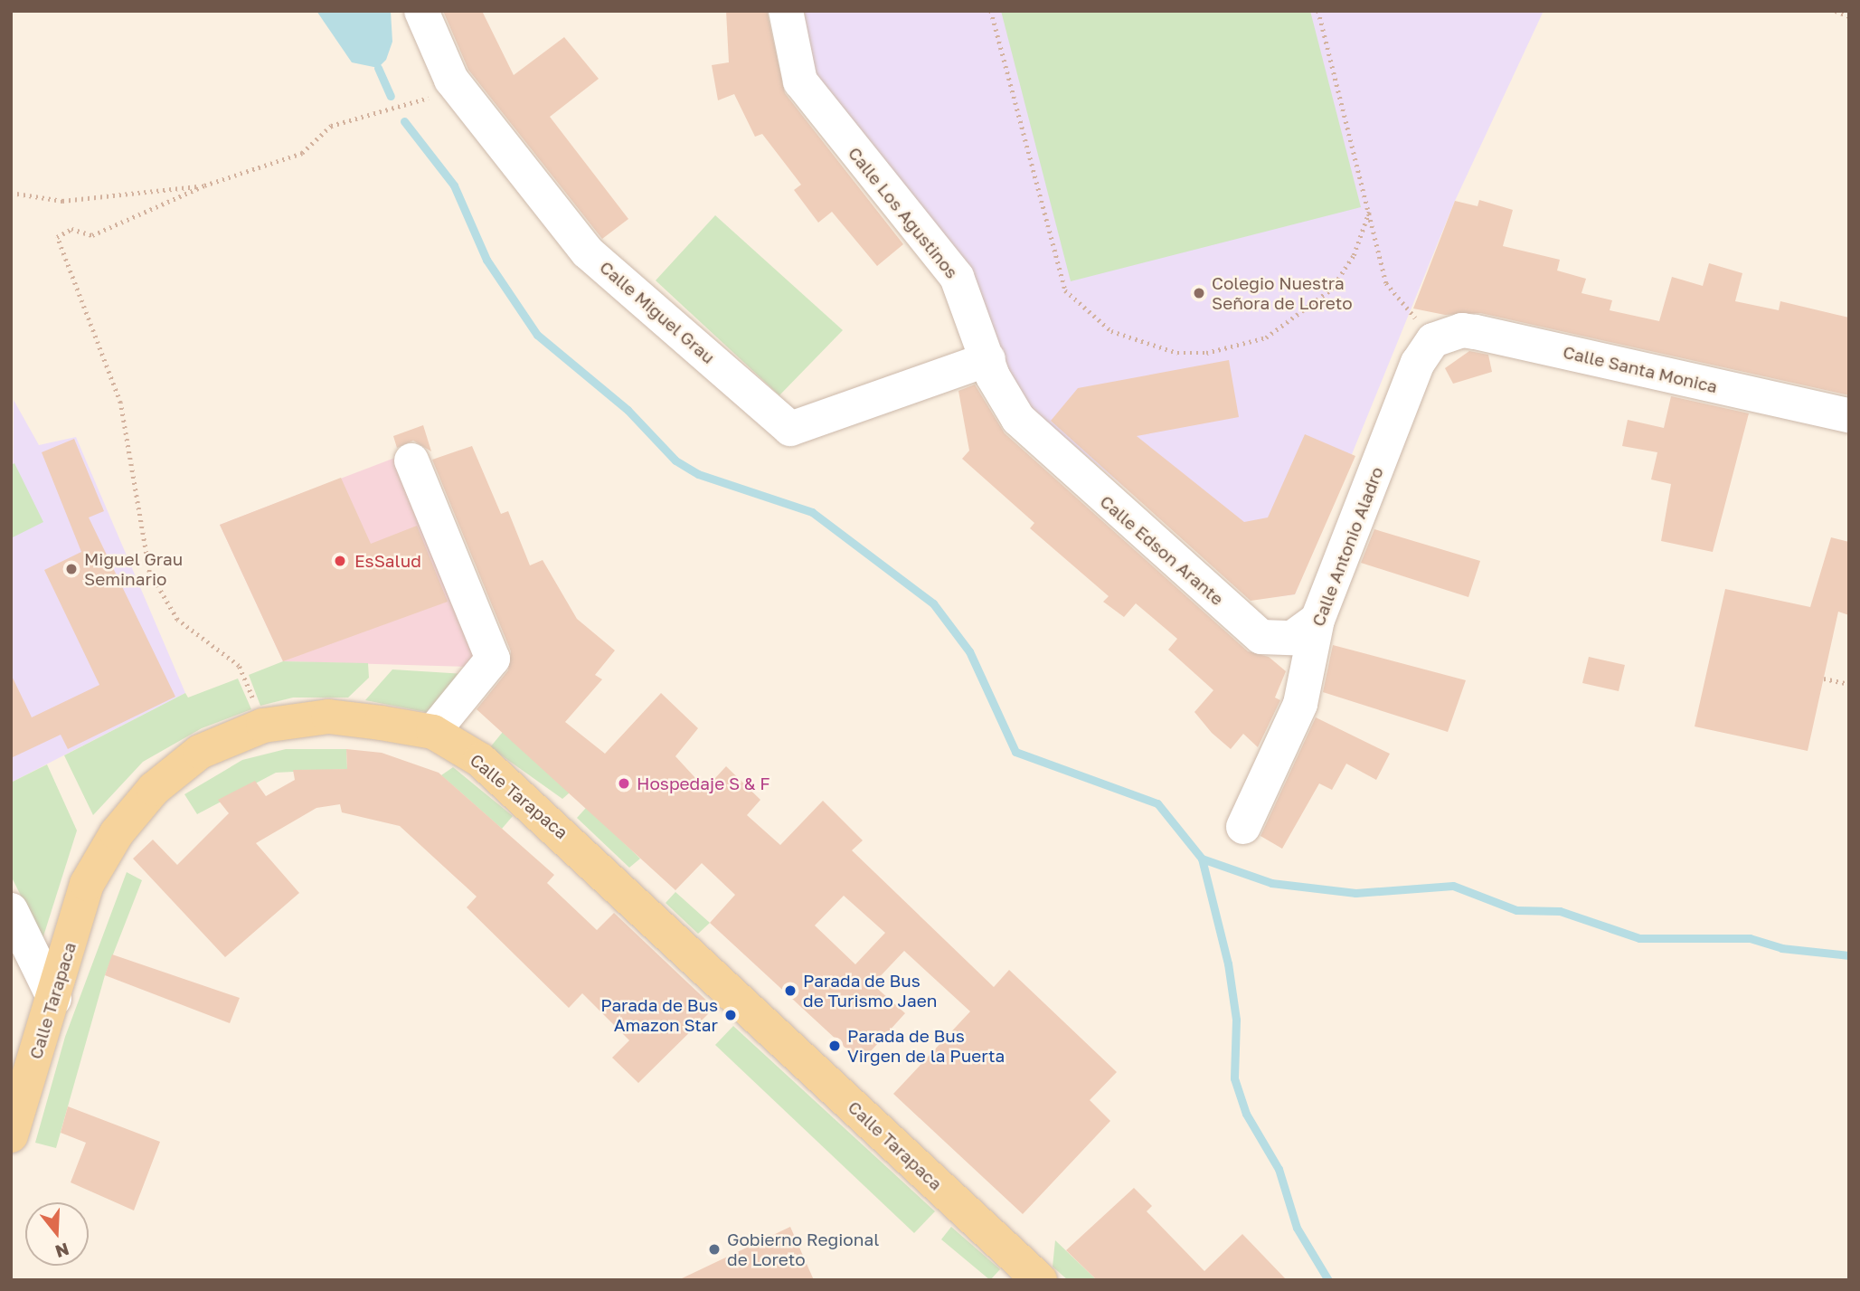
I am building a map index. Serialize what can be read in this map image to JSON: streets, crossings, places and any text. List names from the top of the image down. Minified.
{"streets":{"main road":["Calle Tarapaca"],"street":["Calle Los Agustinos","Calle Miguel Grau","Calle Santa Monica","Calle Antonio Aladro","Calle Edson Arante"]},"crossings":[["Calle Los Agustinos","Calle Miguel Grau"],["Calle Los Agustinos","Calle Edson Arante"],["Calle Santa Monica","Calle Antonio Aladro"],["Calle Antonio Aladro","Calle Edson Arante"]],"places":["Colegio Nuestra Señora de Loreto","EsSalud","Miguel Grau Seminario","Hospedaje S & F","Parada de Bus de Turismo Jaen","Parada de Bus Amazon Star","Parada de Bus Virgen de la Puerta","Gobierno Regional de Loreto"],"north":"bottom"}
